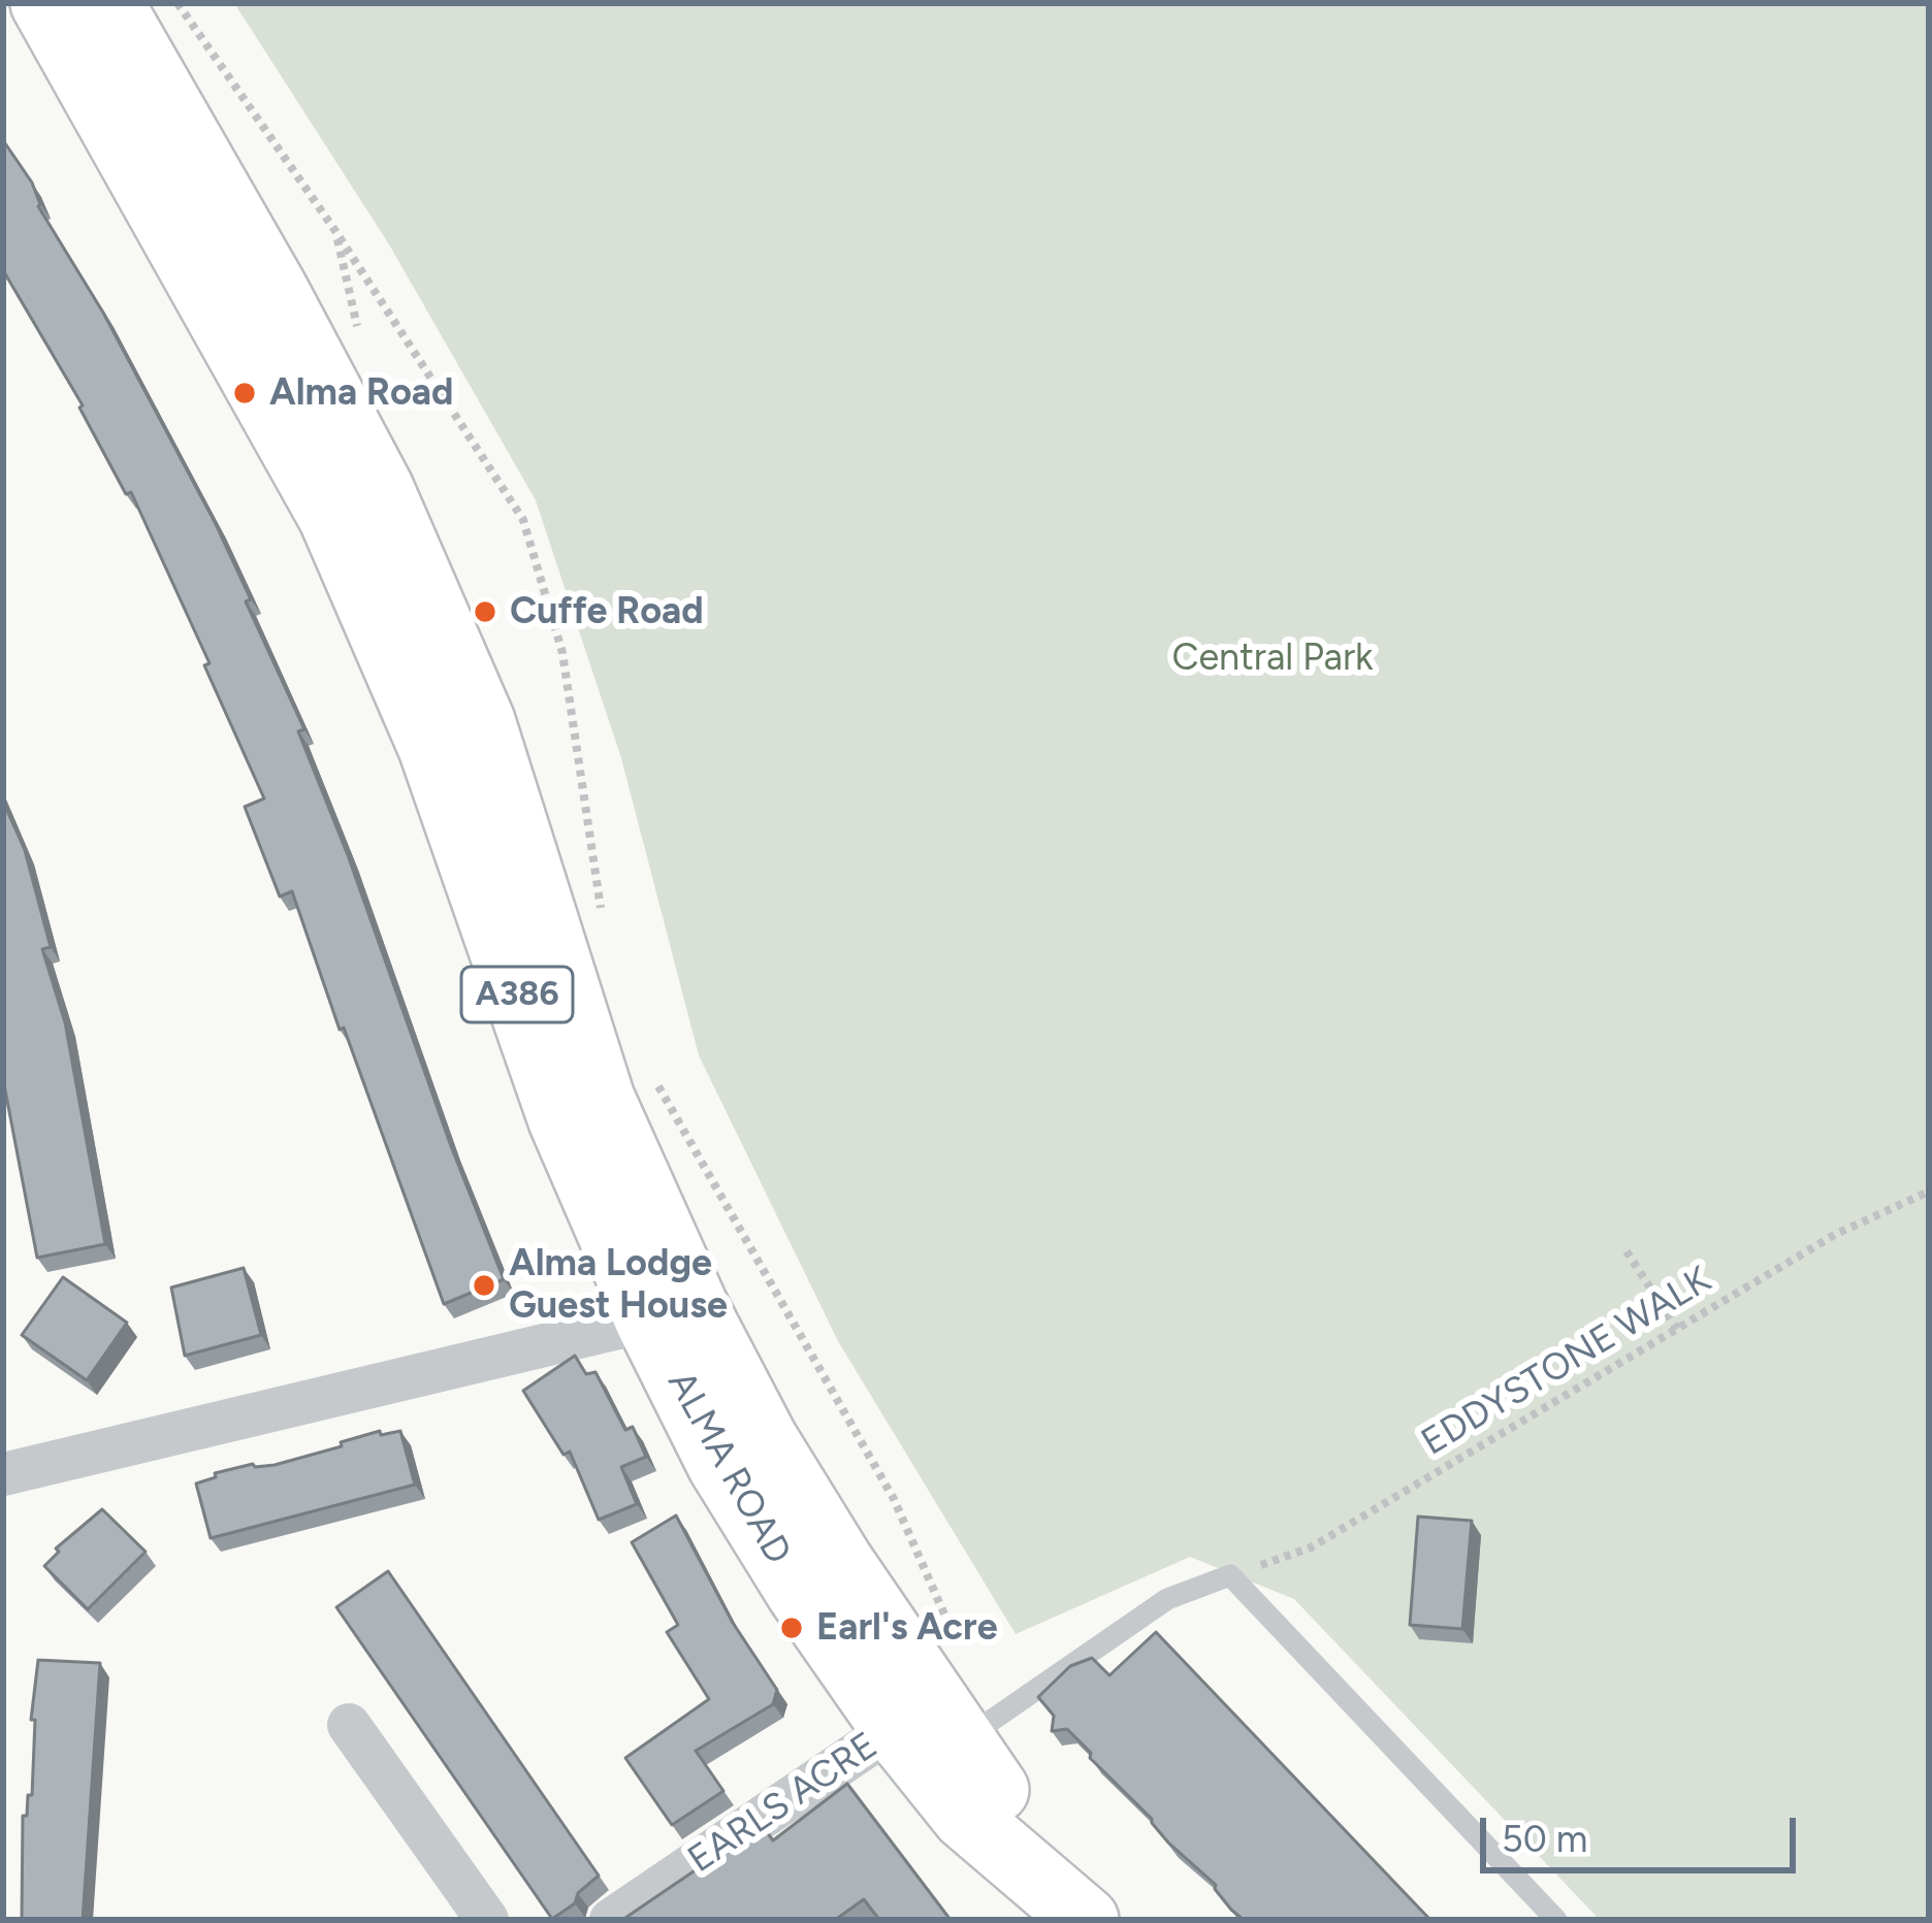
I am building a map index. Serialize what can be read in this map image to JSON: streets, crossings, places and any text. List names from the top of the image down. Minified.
{"streets":{"main road":["A386","ALMA ROAD"],"street":["EARLS ACRE"],"path":["EDDYSTONE WALK"]},"crossings":[["ALMA ROAD","EARLS ACRE"]],"parks":["Central Park"],"places":["Alma Road","Cuffe Road","Alma Lodge Guest House","Earl's Acre"],"scale_bar":"50 m"}
